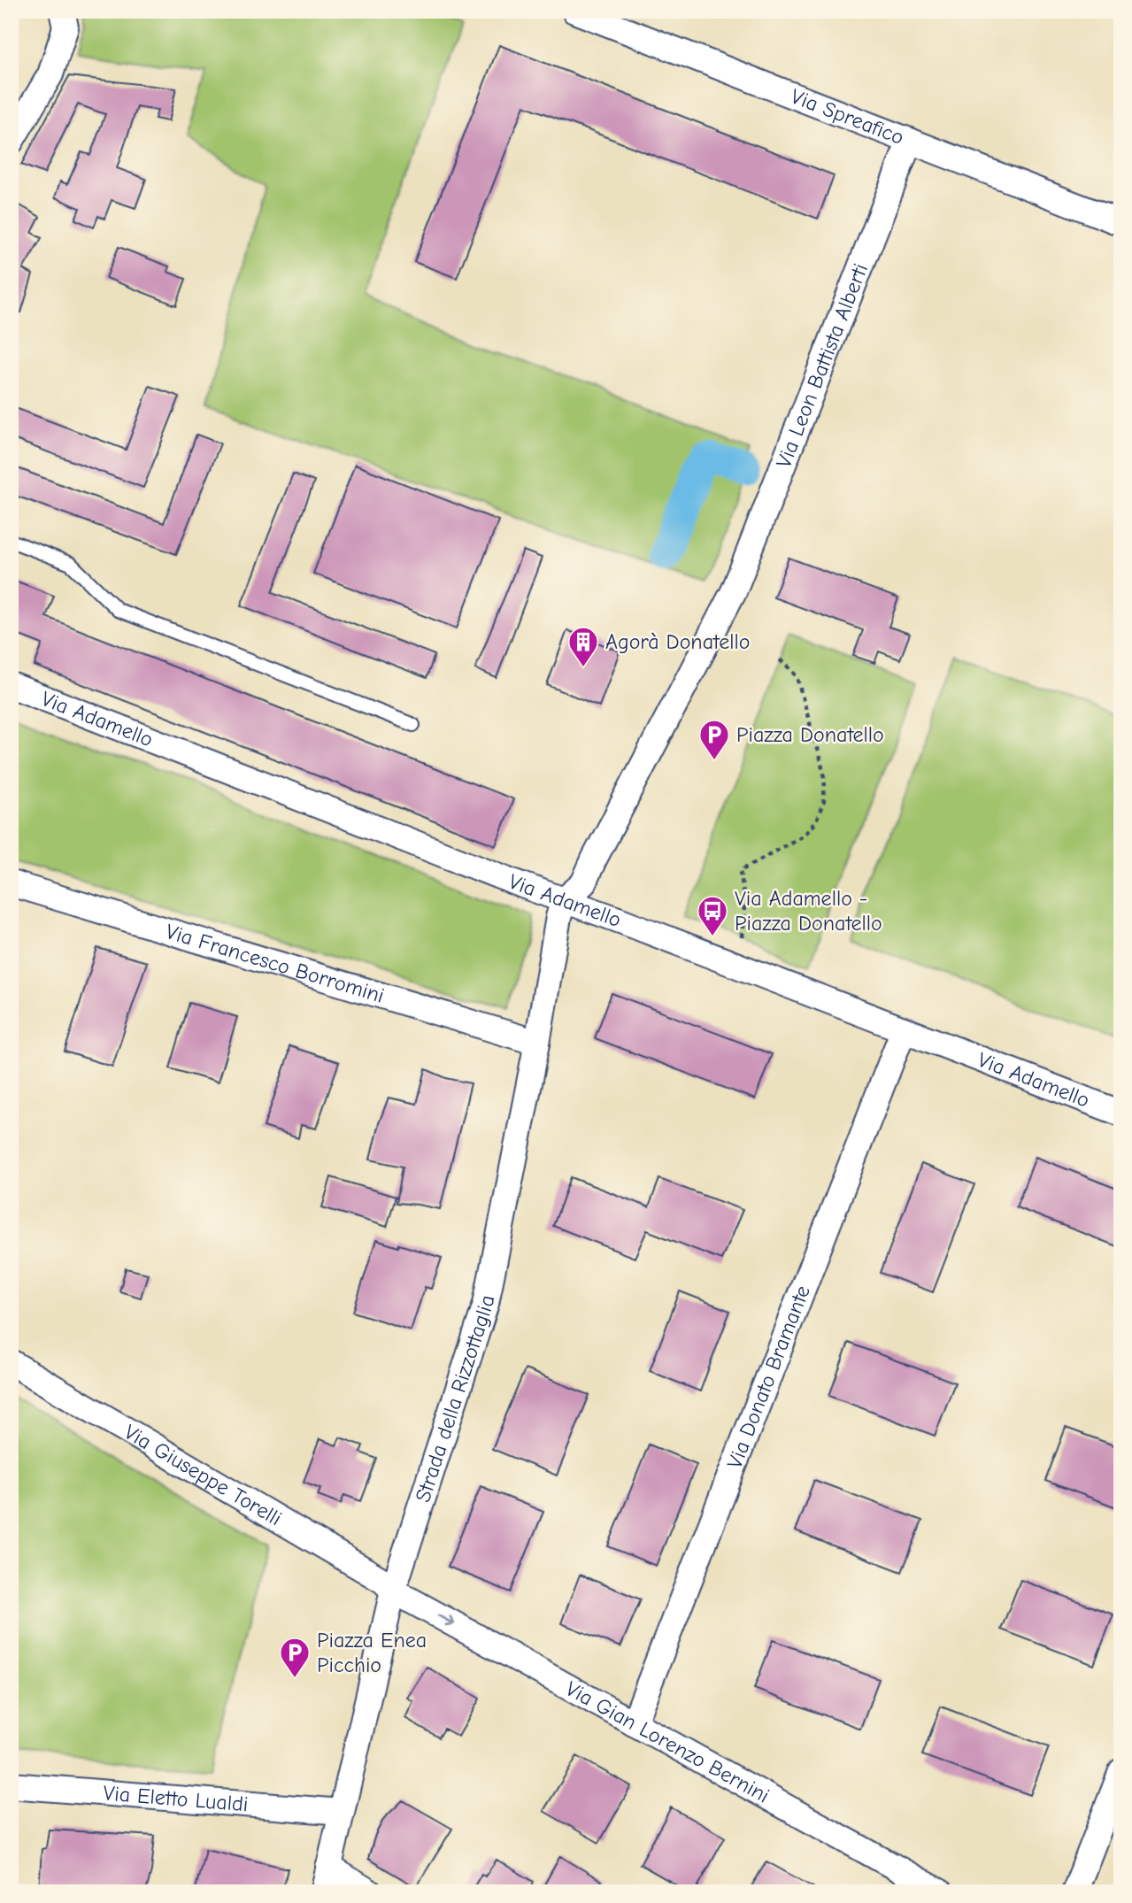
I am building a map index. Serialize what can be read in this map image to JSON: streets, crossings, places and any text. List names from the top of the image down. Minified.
{"streets":{"street":["Via Spreafico","Via Leon Battista Alberti","Via Adamello","Via Francesco Borromini","Via Donato Bramante","Strada della Rizzottaglia","Via Giuseppe Torelli","Via Gian Lorenzo Bernini","Via Eletto Lualdi"]},"crossings":[["Via Spreafico","Via Leon Battista Alberti"],["Via Leon Battista Alberti","Via Adamello"],["Via Leon Battista Alberti","Strada della Rizzottaglia"],["Via Adamello","Via Donato Bramante"],["Via Adamello","Strada della Rizzottaglia"],["Via Francesco Borromini","Strada della Rizzottaglia"],["Via Donato Bramante","Via Gian Lorenzo Bernini"],["Strada della Rizzottaglia","Via Giuseppe Torelli"],["Strada della Rizzottaglia","Via Gian Lorenzo Bernini"],["Strada della Rizzottaglia","Via Eletto Lualdi"],["Via Giuseppe Torelli","Via Gian Lorenzo Bernini"]],"one_way":["Via Gian Lorenzo Bernini"],"places":{"building":["Agorà Donatello"],"parking":["Piazza Donatello","Piazza Enea Picchio"],"bus stop":["Via Adamello - Piazza Donatello"]}}
